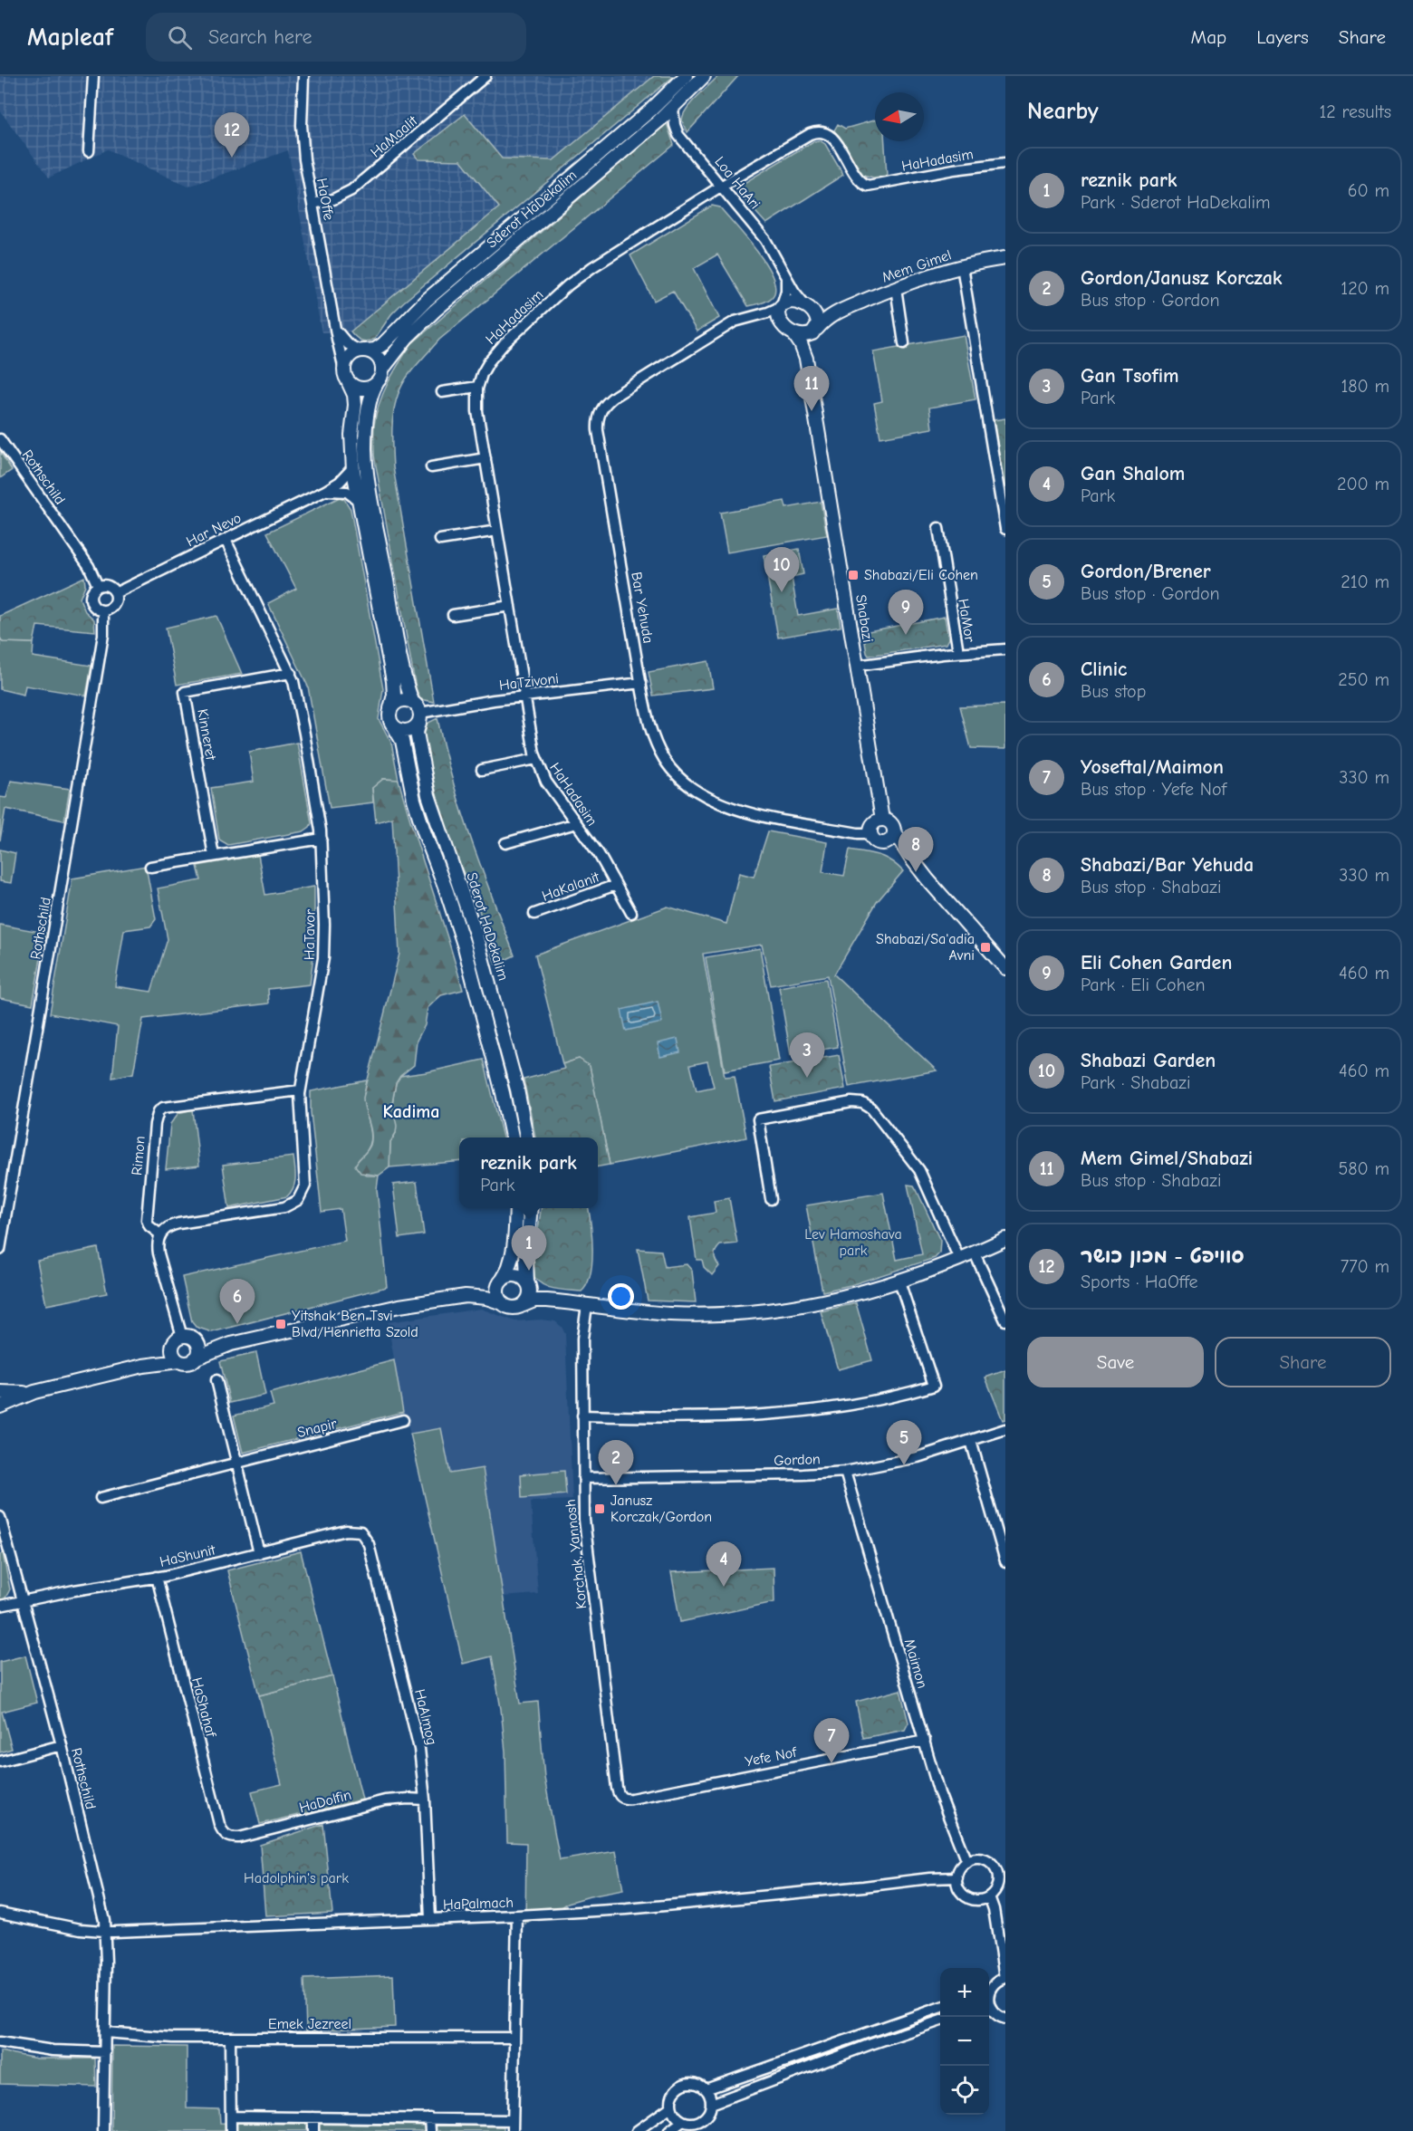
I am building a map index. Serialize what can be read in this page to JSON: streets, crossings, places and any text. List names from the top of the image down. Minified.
{"streets":{"street":["HaMaalit","HaHadasim","Loa HaAri","HaOffe","Sderot HaDekalim","Mem Gimel","Rothschild","Har Nevo","Bar Yehuda","Shabazi","HaMor","HaTzivoni","Kinneret","HaKalanit","HaTavor","Rimon","Snapir","Gordon","Korchak, Yannosh","HaShunit","Maimon","HaShahaf","HaAlmog","Yefe Nof","HaDolfin","HaPalmach","Emek Jezreel"]},"crossings":[["HaMaalit","HaOffe"],["HaHadasim","Loa HaAri"],["HaHadasim","HaTzivoni"],["HaHadasim","HaKalanit"],["Loa HaAri","Sderot HaDekalim"],["Loa HaAri","Mem Gimel"],["Loa HaAri","Bar Yehuda"],["Loa HaAri","Shabazi"],["HaOffe","Sderot HaDekalim"],["Sderot HaDekalim","Har Nevo"],["Sderot HaDekalim","HaTzivoni"],["Mem Gimel","Bar Yehuda"],["Mem Gimel","Shabazi"],["Rothschild","Har Nevo"],["Rothschild","HaShunit"],["Rothschild","HaPalmach"],["Rothschild","Emek Jezreel"],["Har Nevo","HaTavor"],["Bar Yehuda","Shabazi"],["Bar Yehuda","HaTzivoni"],["Kinneret","HaTavor"],["HaTavor","Rimon"],["Gordon","Korchak, Yannosh"],["Gordon","Maimon"],["Korchak, Yannosh","Yefe Nof"],["HaShunit","HaShahaf"],["HaShunit","HaAlmog"],["Maimon","Yefe Nof"],["Maimon","HaPalmach"],["HaShahaf","HaDolfin"],["HaAlmog","HaDolfin"],["HaAlmog","HaPalmach"]],"districts":["Kadima"],"parks":["Lev Hamoshava park","Hadolphin's park"],"places":{"transit":["Shabazi/Eli Cohen","Shabazi/Sa'adia Avni","Yitshak Ben Tsvi Blvd/Henrietta Szold","Janusz Korczak/Gordon"]},"north":"left","page":{"header":"Mapleaf","search":"Search here","nav":["Map","Layers","Share"],"heading":["Nearby","12 results"],"pins":["12","11","10","9","8","3","1","6","5","2","4","7"],"list":[{"mark":"1","name":"reznik park","note":"Park · Sderot HaDekalim","value":"60 m"},{"mark":"2","name":"Gordon/Janusz Korczak","note":"Bus stop · Gordon","value":"120 m"},{"mark":"3","name":"Gan Tsofim","note":"Park","value":"180 m"},{"mark":"4","name":"Gan Shalom","note":"Park","value":"200 m"},{"mark":"5","name":"Gordon/Brener","note":"Bus stop · Gordon","value":"210 m"},{"mark":"6","name":"Clinic","note":"Bus stop","value":"250 m"},{"mark":"7","name":"Yoseftal/Maimon","note":"Bus stop · Yefe Nof","value":"330 m"},{"mark":"8","name":"Shabazi/Bar Yehuda","note":"Bus stop · Shabazi","value":"330 m"},{"mark":"9","name":"Eli Cohen Garden","note":"Park · Eli Cohen","value":"460 m"},{"mark":"10","name":"Shabazi Garden","note":"Park · Shabazi","value":"460 m"},{"mark":"11","name":"Mem Gimel/Shabazi","note":"Bus stop · Shabazi","value":"580 m"},{"mark":"12","name":"סוויפט - מכון כושר","note":"Sports · HaOffe","value":"770 m"}],"popup":["reznik park","Park"],"buttons":["Save","Share"],"map_buttons":["+","−"]}}
